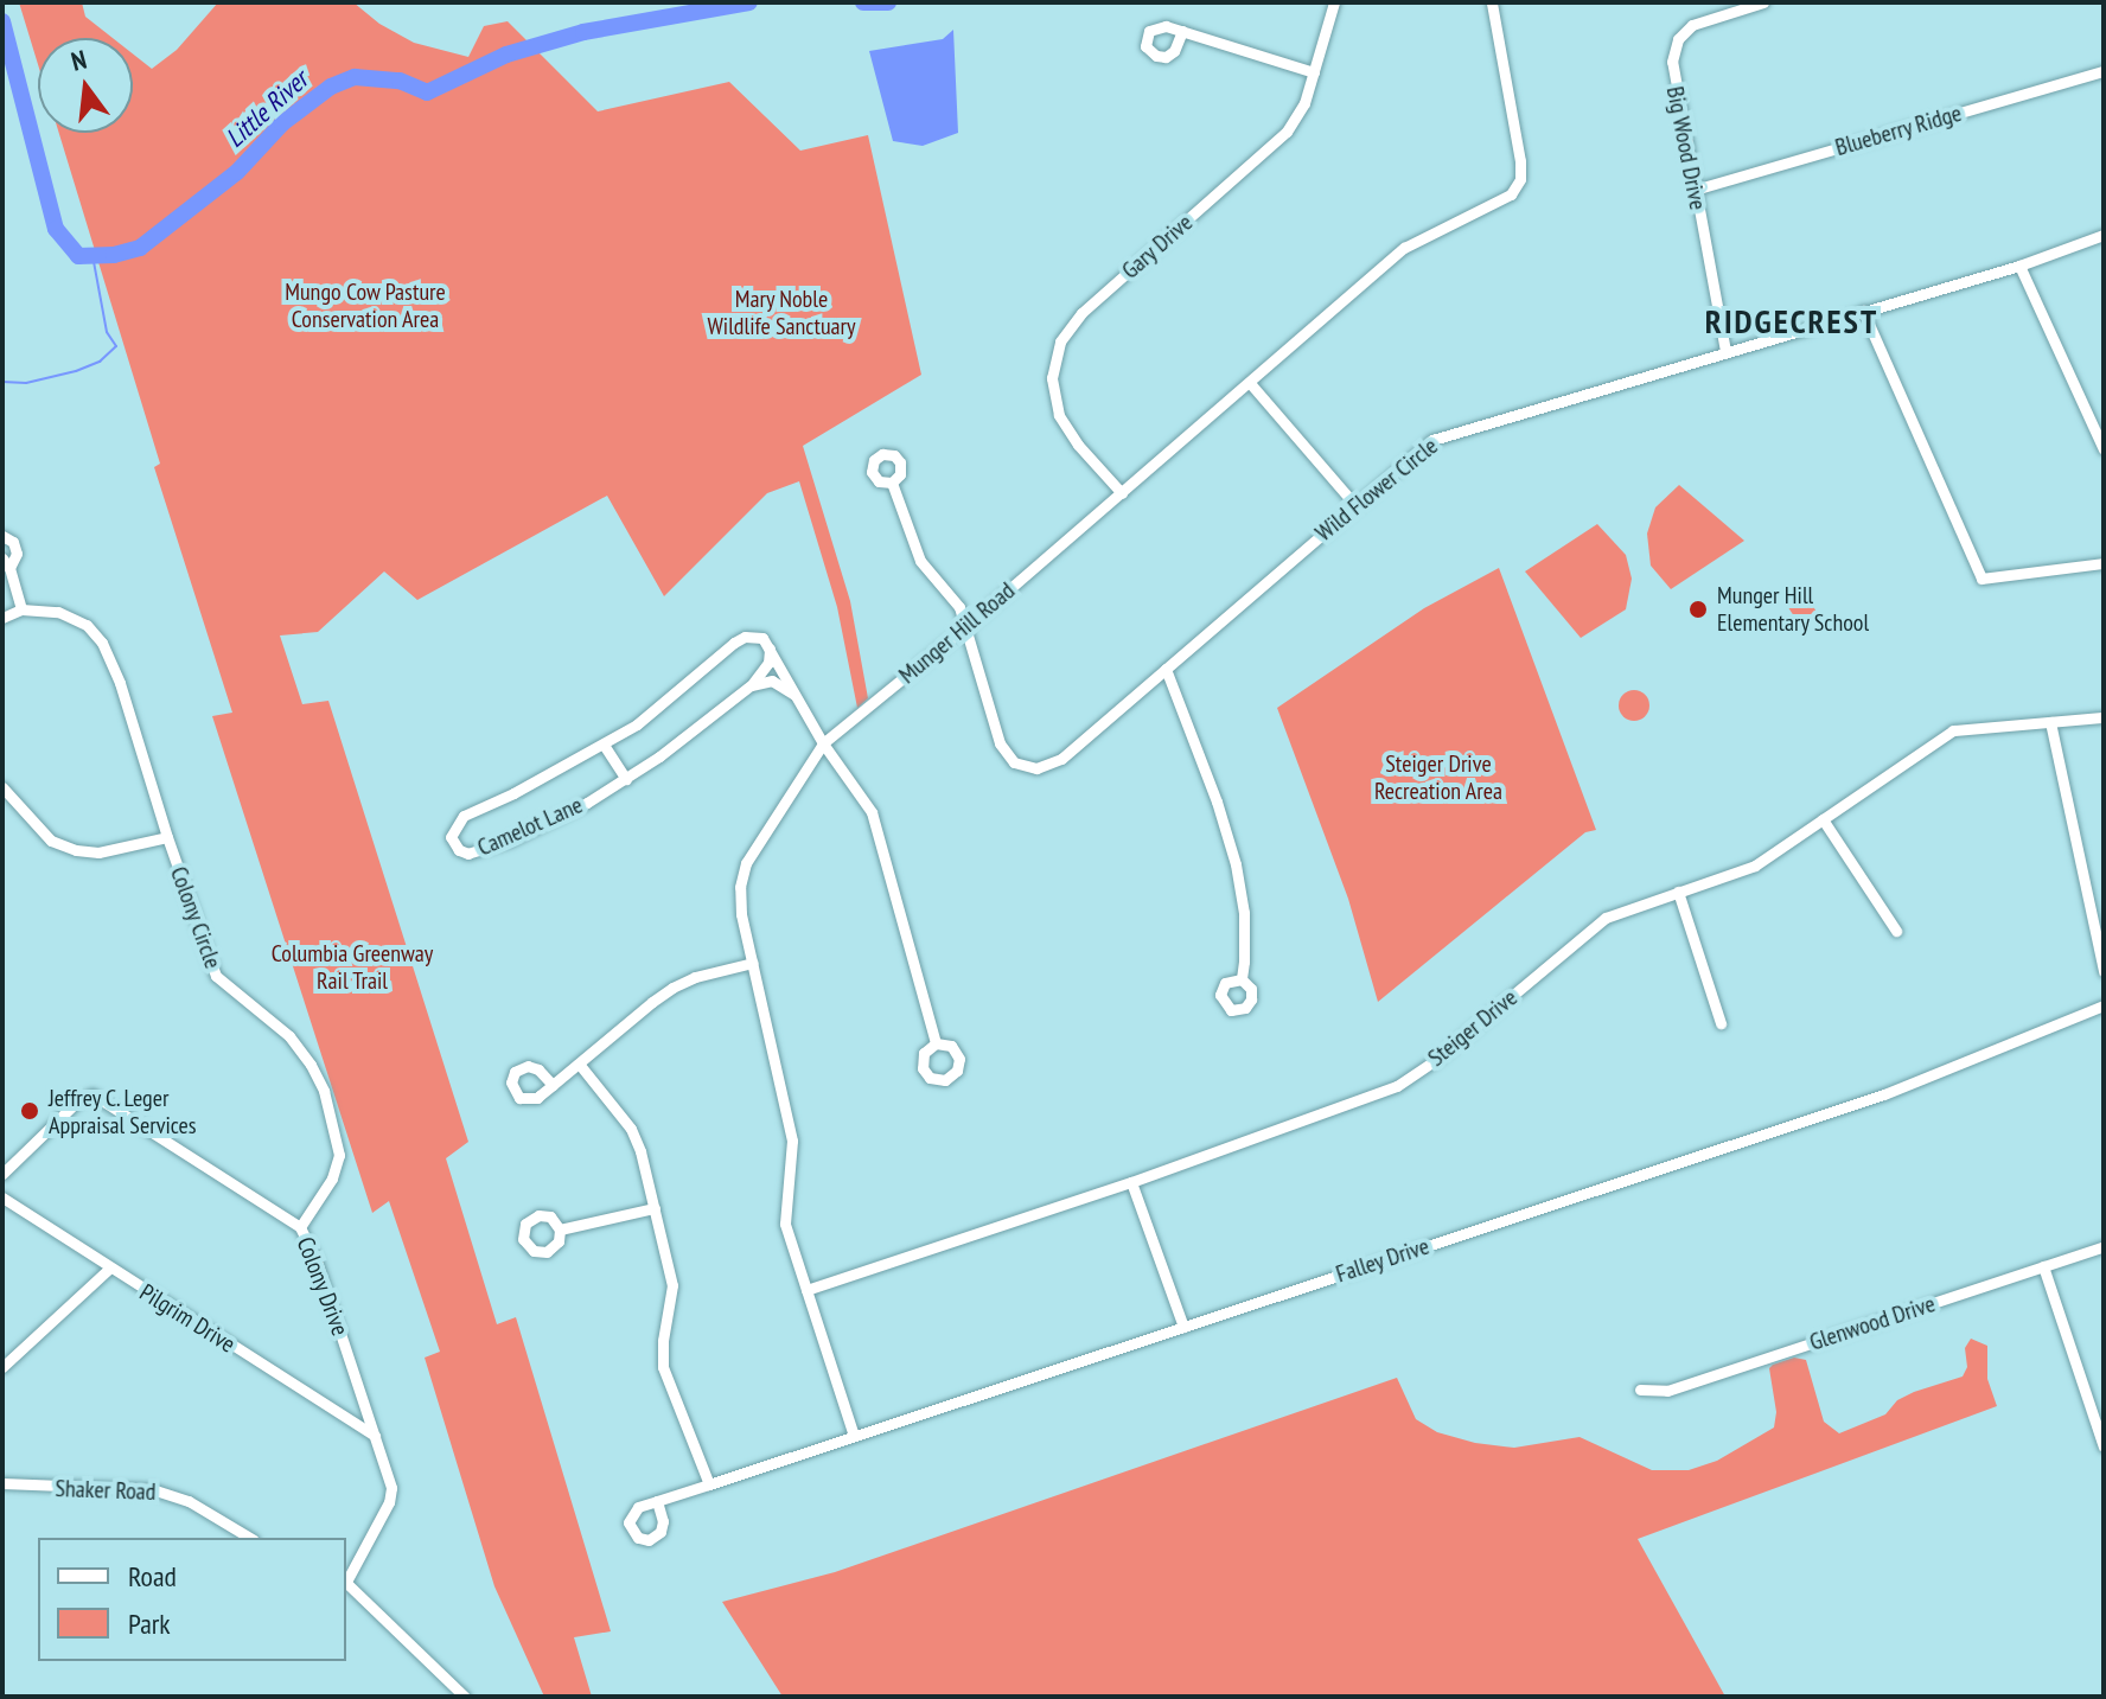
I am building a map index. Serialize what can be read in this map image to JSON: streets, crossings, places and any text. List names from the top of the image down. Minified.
{"streets":{"street":["Blueberry Ridge","Big Wood Drive","Gary Drive","Wild Flower Circle","Munger Hill Road","Camelot Lane","Colony Circle","Steiger Drive","Falley Drive","Colony Drive","Pilgrim Drive","Glenwood Drive","Shaker Road"]},"crossings":[["Blueberry Ridge","Big Wood Drive"],["Big Wood Drive","Wild Flower Circle"],["Gary Drive","Munger Hill Road"],["Wild Flower Circle","Munger Hill Road"],["Munger Hill Road","Steiger Drive"],["Munger Hill Road","Falley Drive"],["Colony Circle","Colony Drive"],["Colony Drive","Pilgrim Drive"]],"districts":["RIDGECREST"],"water":["Little River"],"parks":["Mungo Cow Pasture Conservation Area","Mary Noble Wildlife Sanctuary","Steiger Drive Recreation Area","Columbia Greenway Rail Trail"],"places":["Munger Hill Elementary School","Jeffrey C. Leger Appraisal Services"],"legend":["Road","Park"],"north":"top"}
